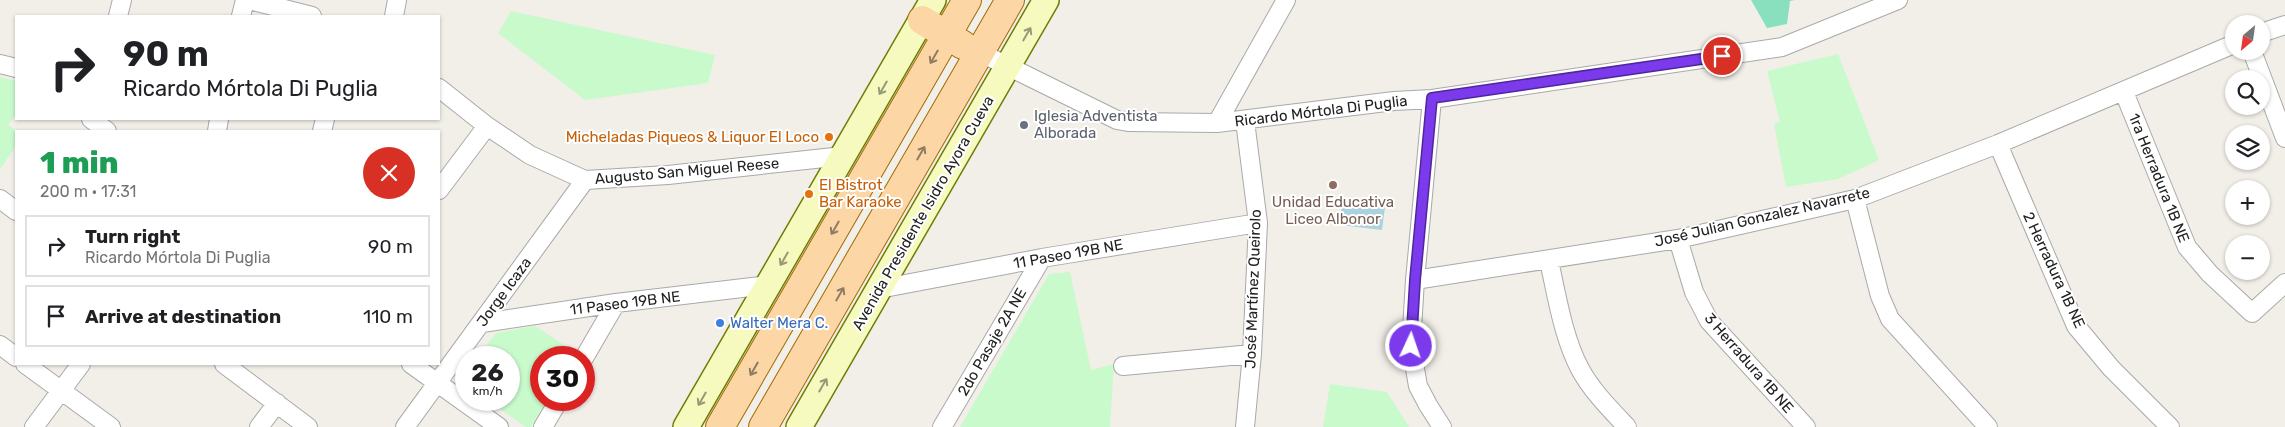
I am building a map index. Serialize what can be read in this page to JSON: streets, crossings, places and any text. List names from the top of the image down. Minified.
{"streets":{"main road":["Avenida Presidente Isidro Ayora Cueva"],"street":["Ricardo Mórtola Di Puglia","Augusto San Miguel Reese","1ra Herradura 1B NE","José Julian Gonzalez Navarrete","11 Paseo 19B NE","2 Herradura 1B NE","José Martínez Queirolo","Jorge Icaza","2do Pasaje 2A NE","3 Herradura 1B NE"]},"crossings":[["Ricardo Mórtola Di Puglia","Avenida Presidente Isidro Ayora Cueva"],["Ricardo Mórtola Di Puglia","José Martínez Queirolo"],["Augusto San Miguel Reese","Jorge Icaza"],["1ra Herradura 1B NE","José Julian Gonzalez Navarrete"],["Avenida Presidente Isidro Ayora Cueva","11 Paseo 19B NE"],["José Julian Gonzalez Navarrete","2 Herradura 1B NE"],["José Julian Gonzalez Navarrete","3 Herradura 1B NE"],["11 Paseo 19B NE","José Martínez Queirolo"],["11 Paseo 19B NE","Jorge Icaza"],["11 Paseo 19B NE","2do Pasaje 2A NE"]],"places":["Iglesia Adventista Alborada","Micheladas Piqueos & Liquor El Loco","Unidad Educativa Liceo Albonor","El Bistrot Bar Karaoke","Walter Mera C."],"north":"bottom left","page":{"map_buttons":["+","−"],"turn":["90 m","Ricardo Mórtola Di Puglia"],"heading":["1 min","200 m · 17:31"],"list":[{"name":"Turn right","note":"Ricardo Mórtola Di Puglia","value":"90 m"},{"name":"Arrive at destination","value":"110 m"}],"speed":"26 km/h","limit":"30"}}
